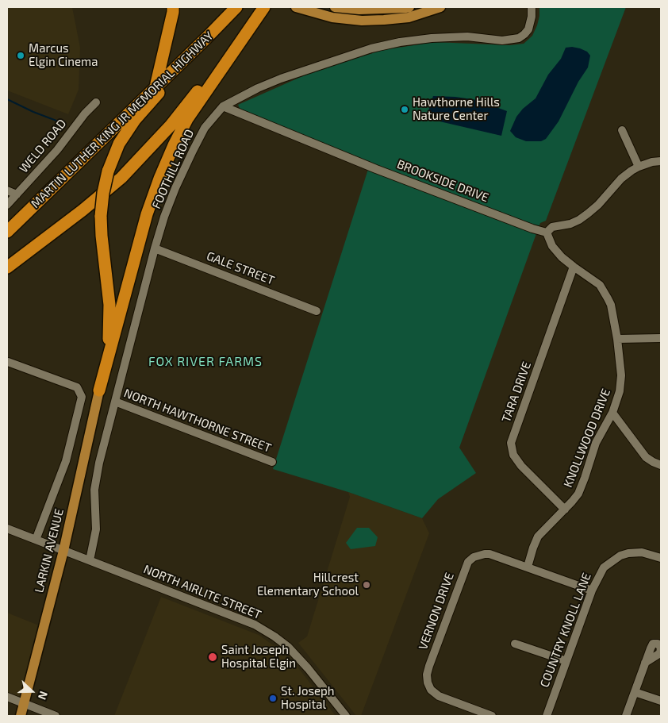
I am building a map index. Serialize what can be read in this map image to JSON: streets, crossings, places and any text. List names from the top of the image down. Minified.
{"streets":{"highway":["MARTIN LUTHER KING JR MEMORIAL HIGHWAY"],"main road":["LARKIN AVENUE"],"street":["WELD ROAD","FOOTHILL ROAD","BROOKSIDE DRIVE","GALE STREET","TARA DRIVE","NORTH HAWTHORNE STREET","KNOLLWOOD DRIVE","NORTH AIRLITE STREET","VERNON DRIVE","COUNTRY KNOLL LANE"]},"crossings":[["FOOTHILL ROAD","BROOKSIDE DRIVE"],["FOOTHILL ROAD","GALE STREET"],["FOOTHILL ROAD","NORTH HAWTHORNE STREET"],["FOOTHILL ROAD","NORTH AIRLITE STREET"],["BROOKSIDE DRIVE","KNOLLWOOD DRIVE"],["TARA DRIVE","KNOLLWOOD DRIVE"],["KNOLLWOOD DRIVE","VERNON DRIVE"],["LARKIN AVENUE","NORTH AIRLITE STREET"]],"districts":["FOX RIVER FARMS"],"places":["Marcus Elgin Cinema","Hawthorne Hills Nature Center","Hillcrest Elementary School","Saint Joseph Hospital Elgin","St. Joseph Hospital"],"north":"right"}
